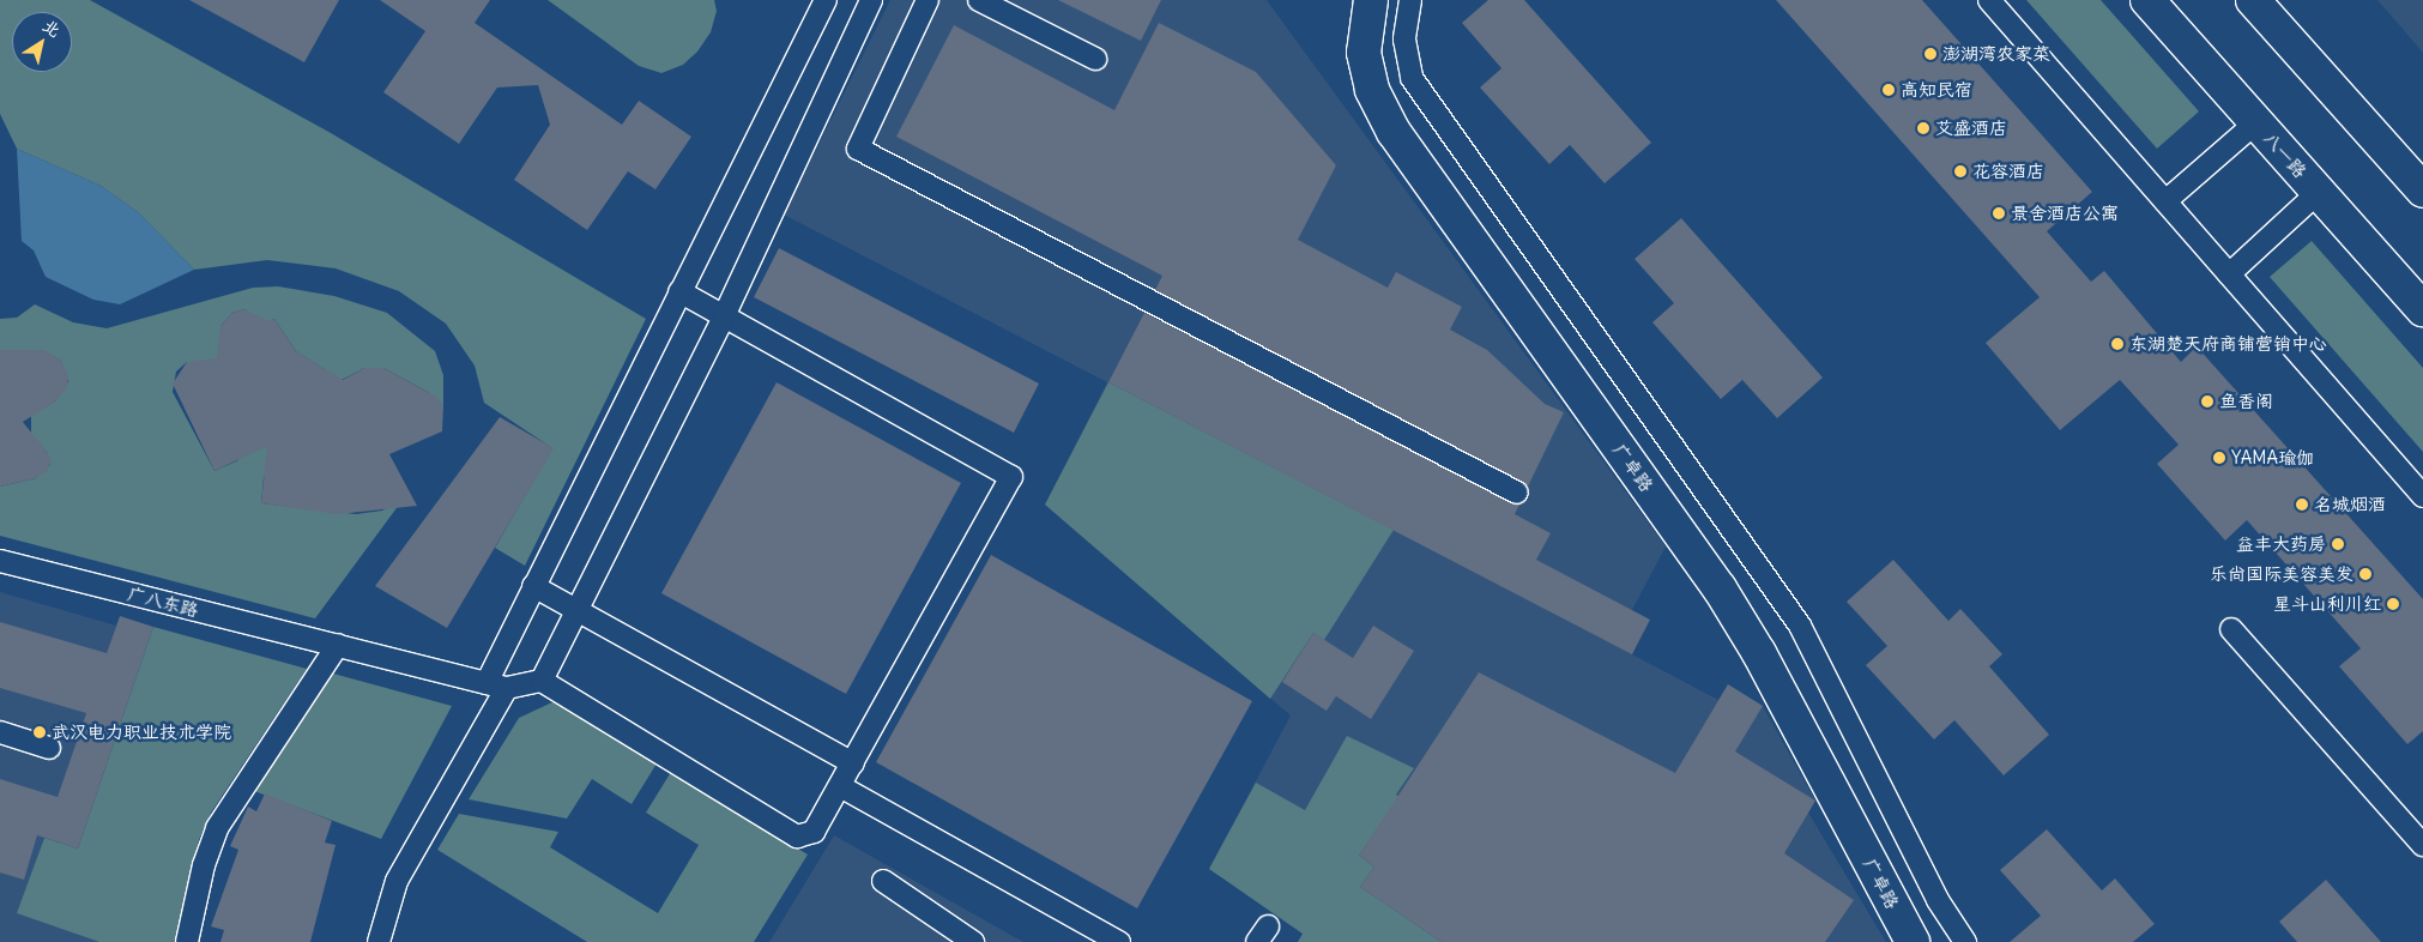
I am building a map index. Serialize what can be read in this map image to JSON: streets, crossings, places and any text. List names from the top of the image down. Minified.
{"streets":{"street":["八一路","广卓路"],"lane":["广八东路"]},"places":["澎湖湾农家菜","高知民宿","艾盛酒店","花容酒店","景舍酒店公寓","东湖楚天府商铺营销中心","鱼香阁","YAMA瑜伽","名城烟酒","益丰大药房","乐尚国际美容美发","星斗山利川红","武汉电力职业技术学院"],"north":"top right"}
